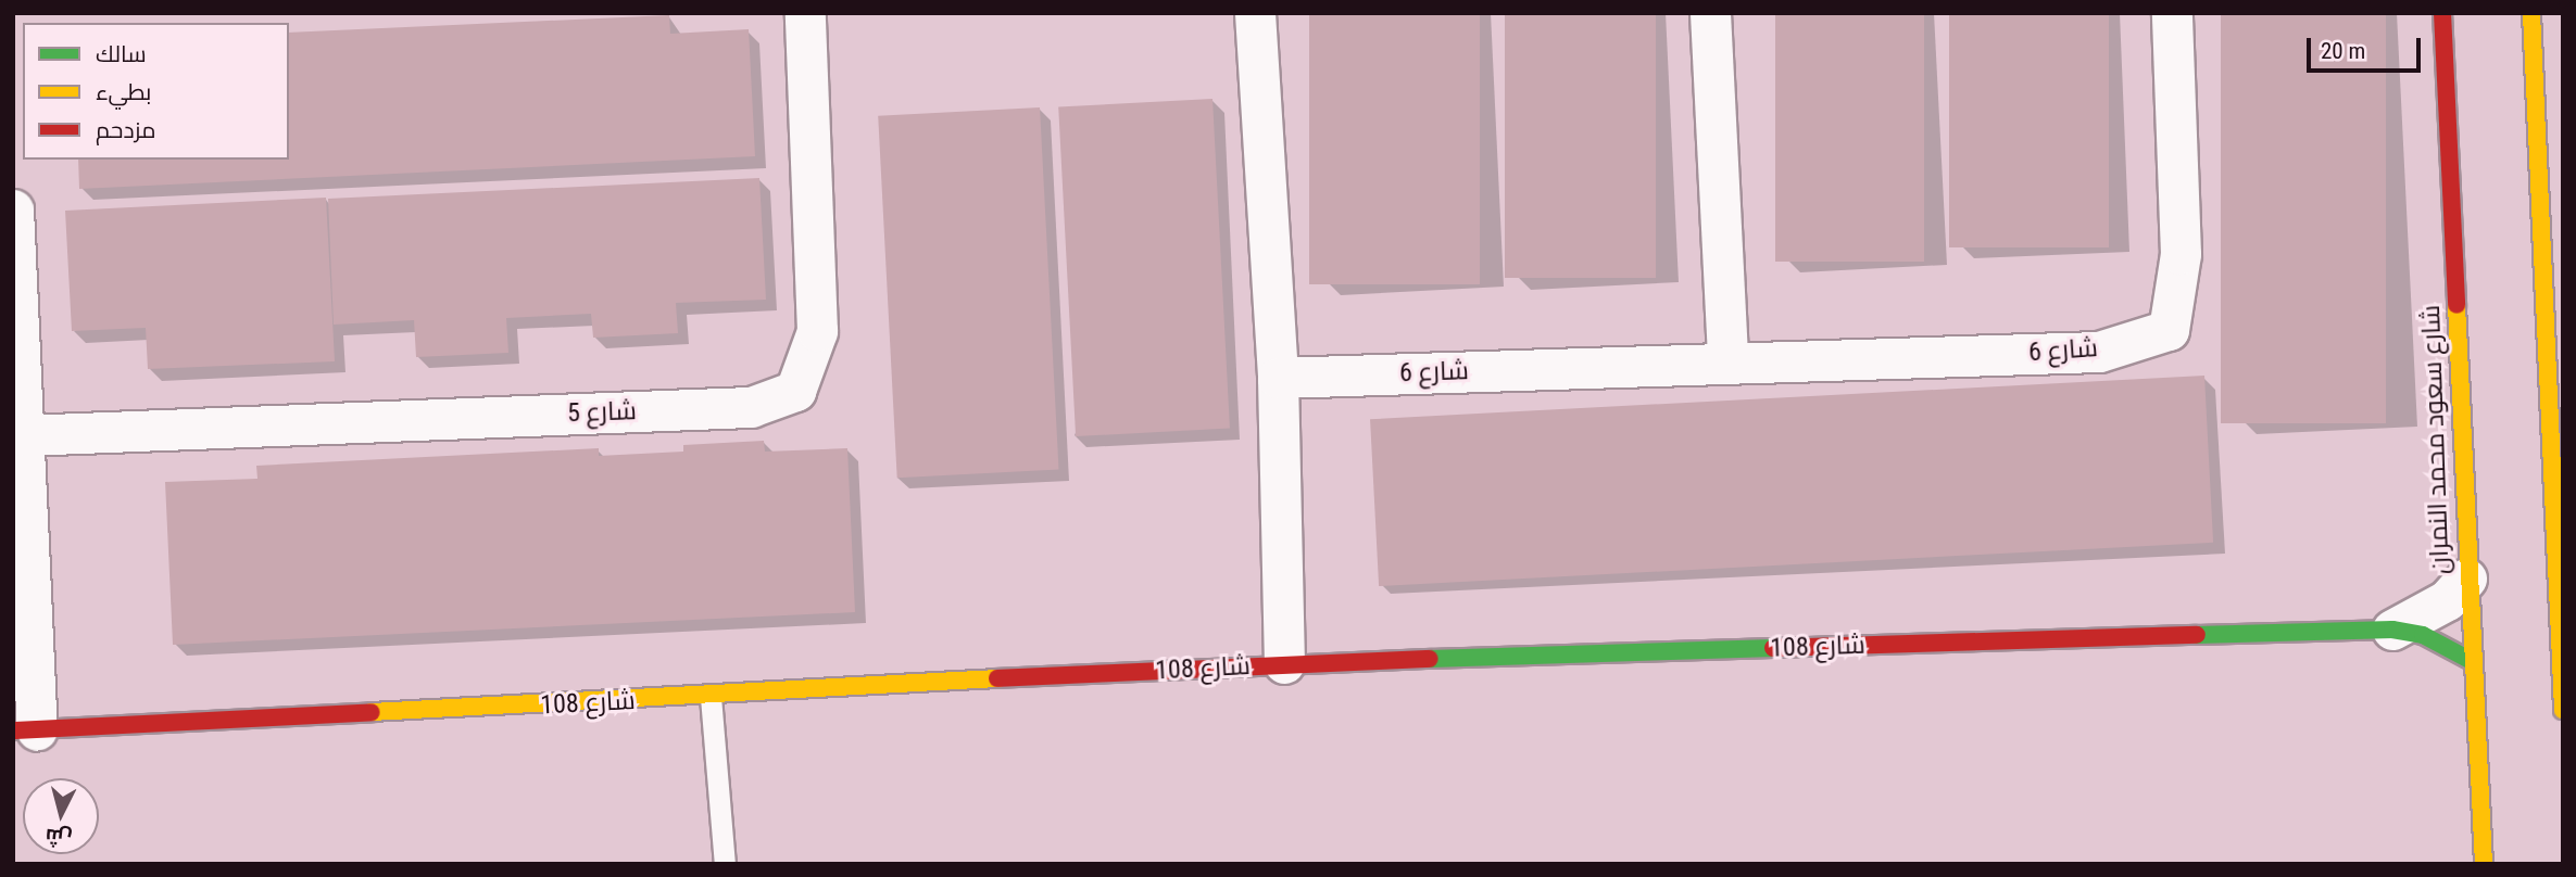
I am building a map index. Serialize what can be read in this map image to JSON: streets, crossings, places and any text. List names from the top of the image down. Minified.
{"streets":{"street":["شارع 6","شارع 5","شارع سعود محمد النمران","شارع 108"]},"crossings":[["شارع سعود محمد النمران","شارع 108"]],"legend":["سالك","بطيء","مزدحم"],"scale_bar":"20 m","north":"bottom"}
